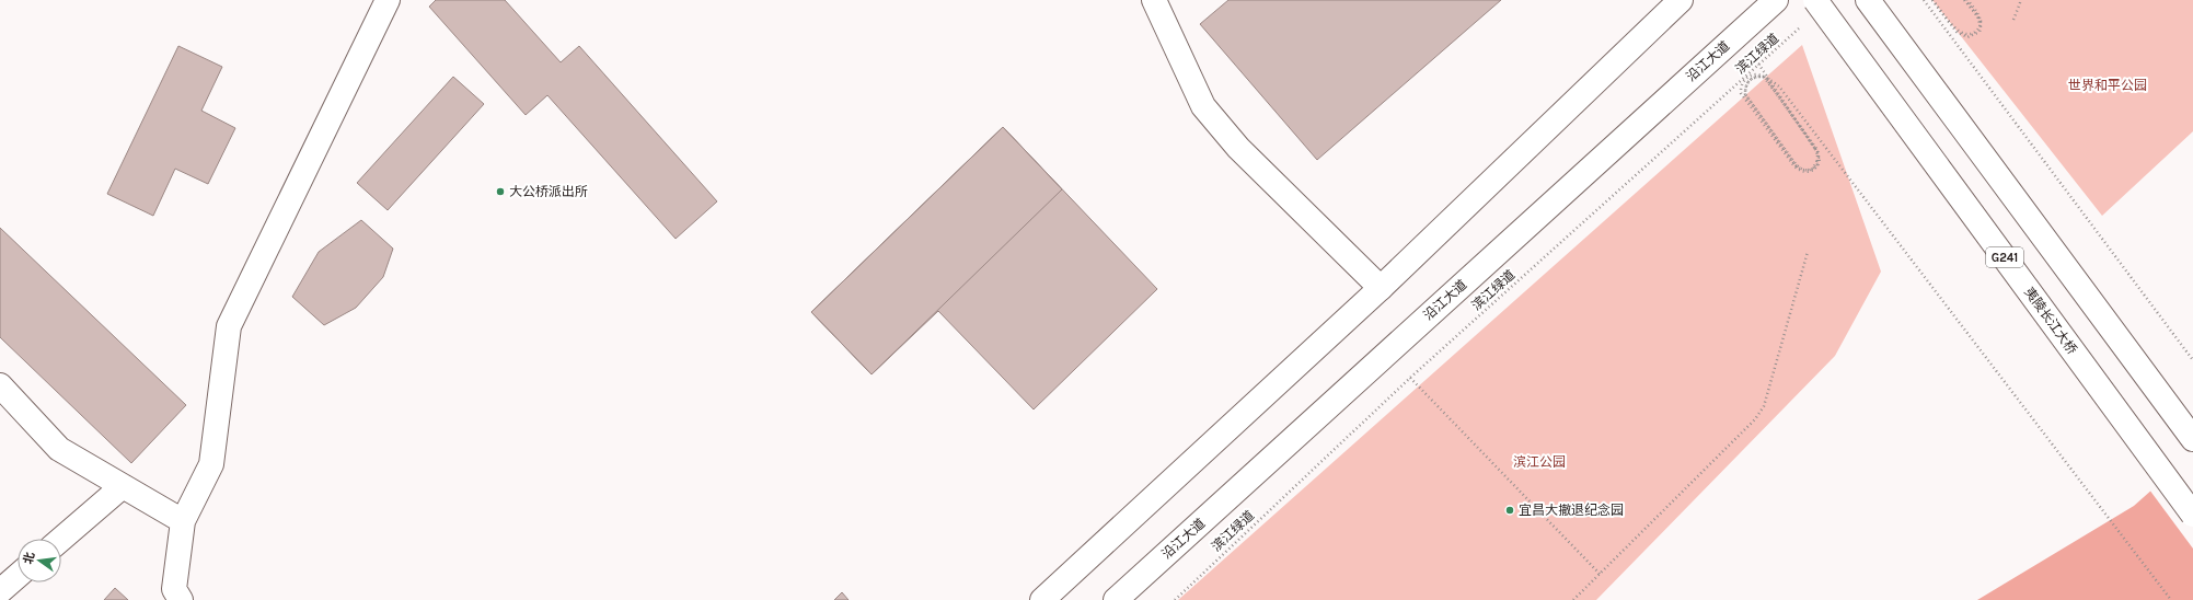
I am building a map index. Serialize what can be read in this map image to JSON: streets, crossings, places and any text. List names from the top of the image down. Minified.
{"streets":{"main road":["沿江大道","G241","夷陵长江大桥"],"path":["滨江绿道"]},"parks":["世界和平公园","滨江公园"],"places":["大公桥派出所","宜昌大撤退纪念园"],"north":"left"}
